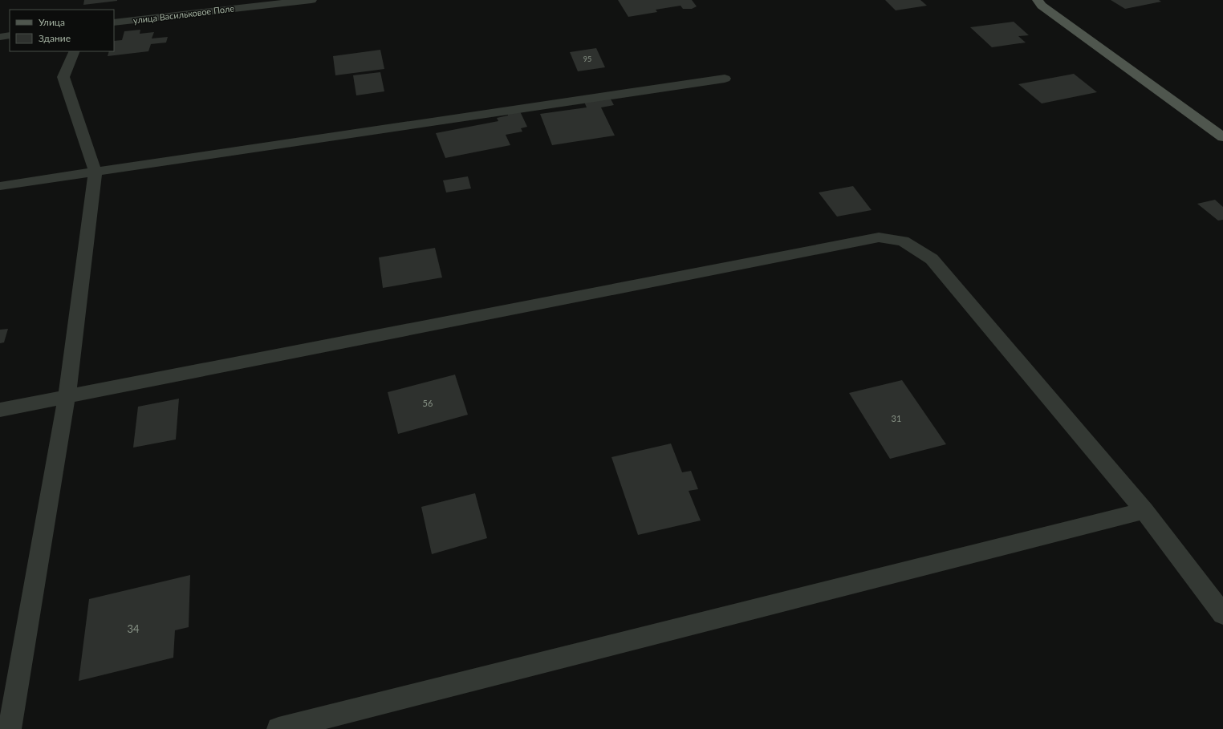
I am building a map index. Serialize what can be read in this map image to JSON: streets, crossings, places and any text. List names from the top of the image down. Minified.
{"streets":{"street":["улица Васильковое Поле"]},"house_numbers":["95","56","31","34"],"legend":["Улица","Здание"]}
